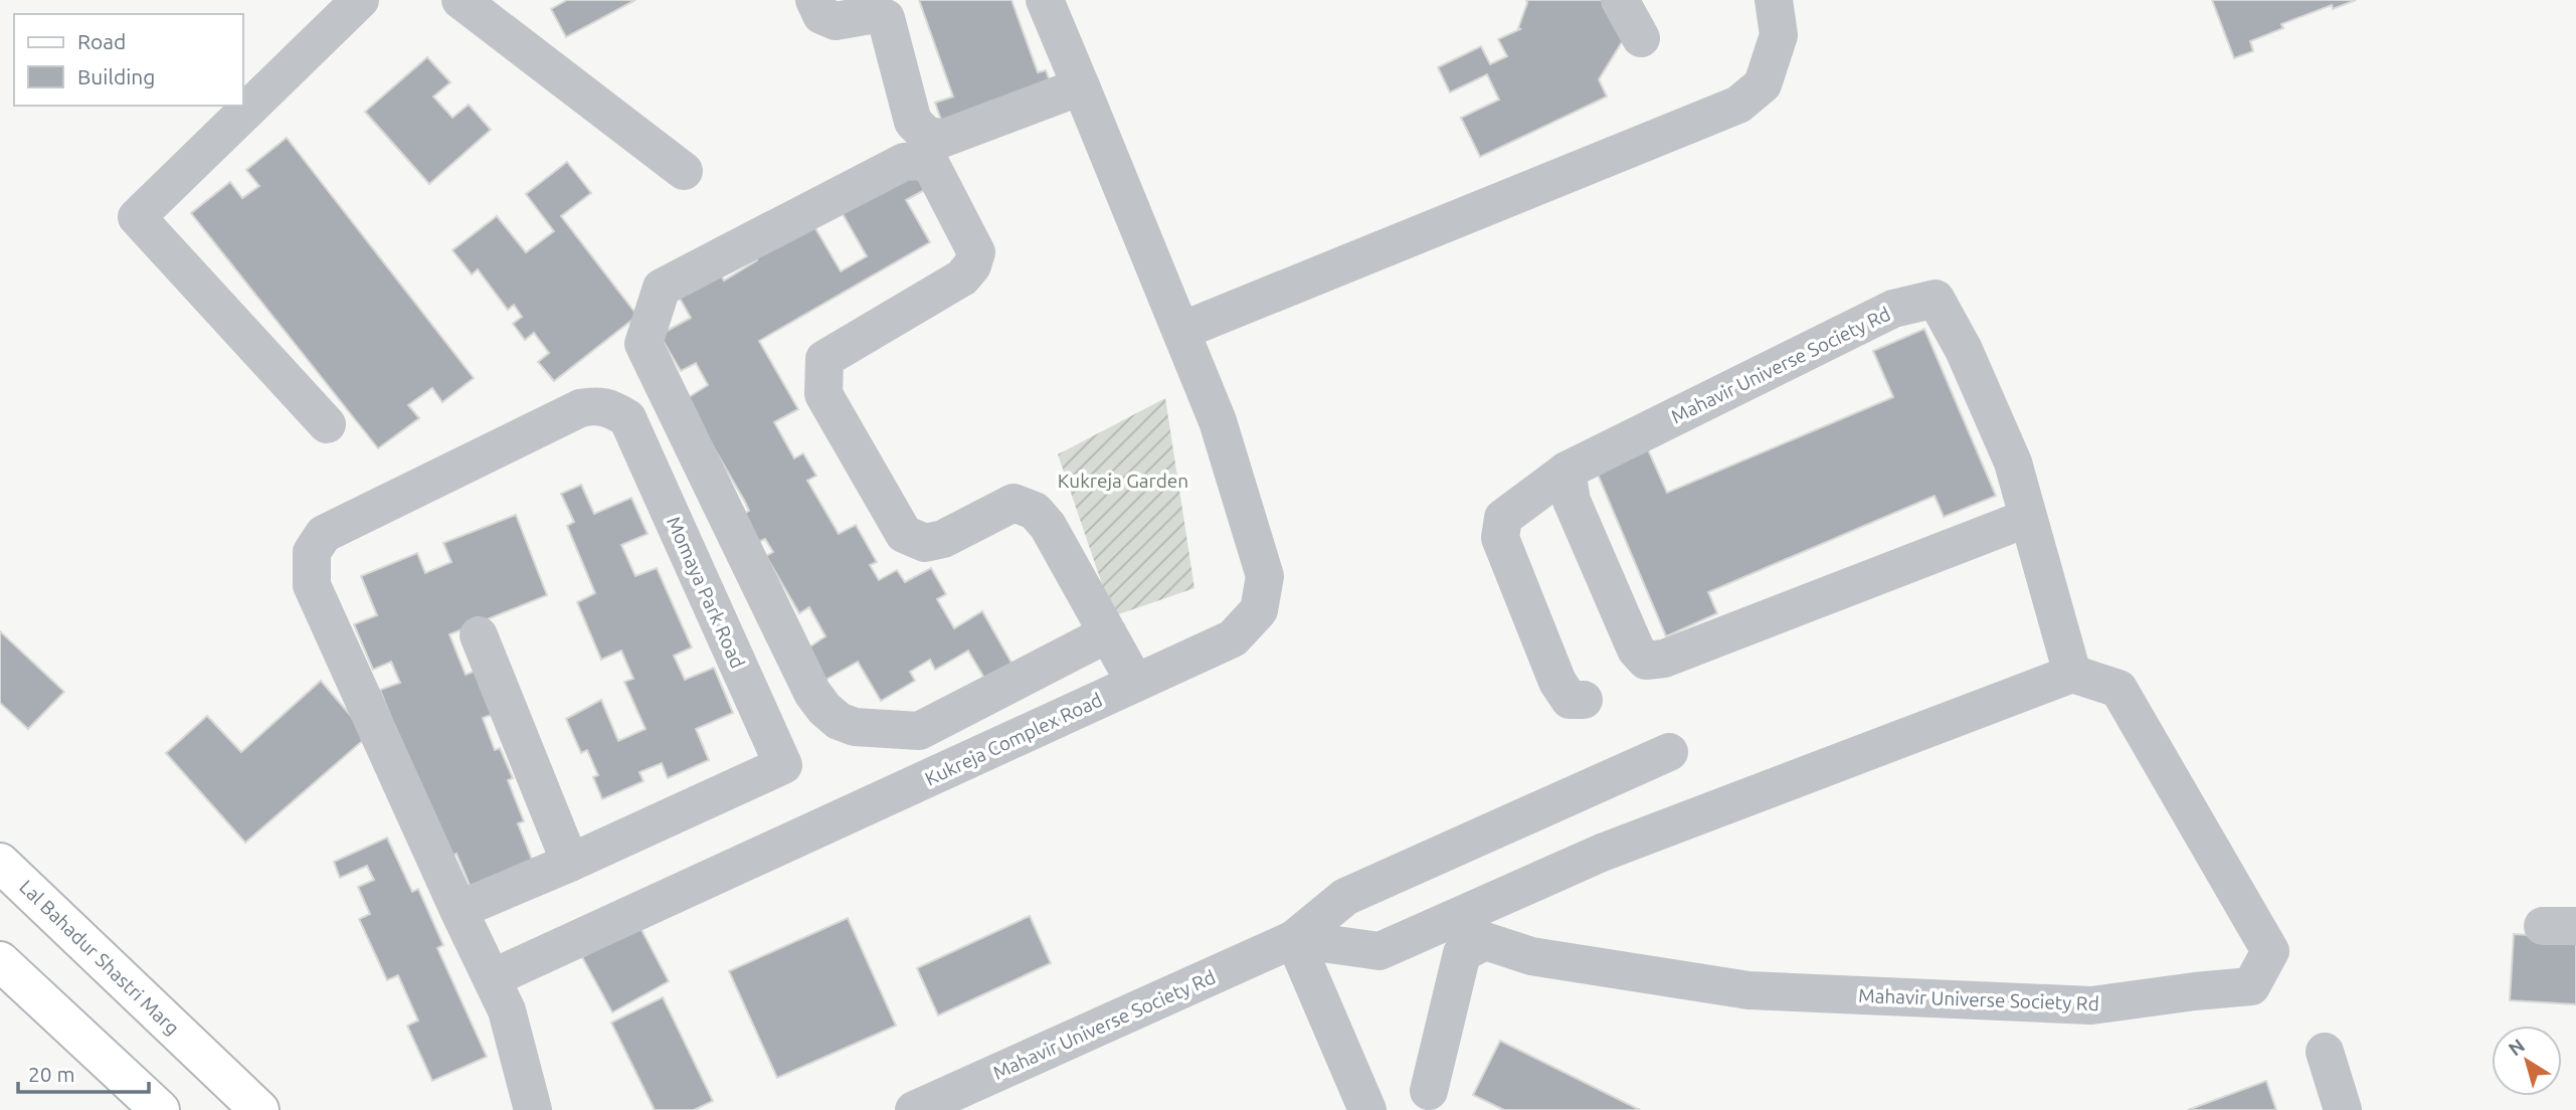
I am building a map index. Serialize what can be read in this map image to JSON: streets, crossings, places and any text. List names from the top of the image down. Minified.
{"streets":{"main road":["Lal Bahadur Shastri Marg"],"street":["Mahavir Universe Society Rd","Momaya Park Road","Kukreja Complex Road"]},"parks":["Kukreja Garden"],"legend":["Road","Building"],"scale_bar":"20 m","north":"top left"}
